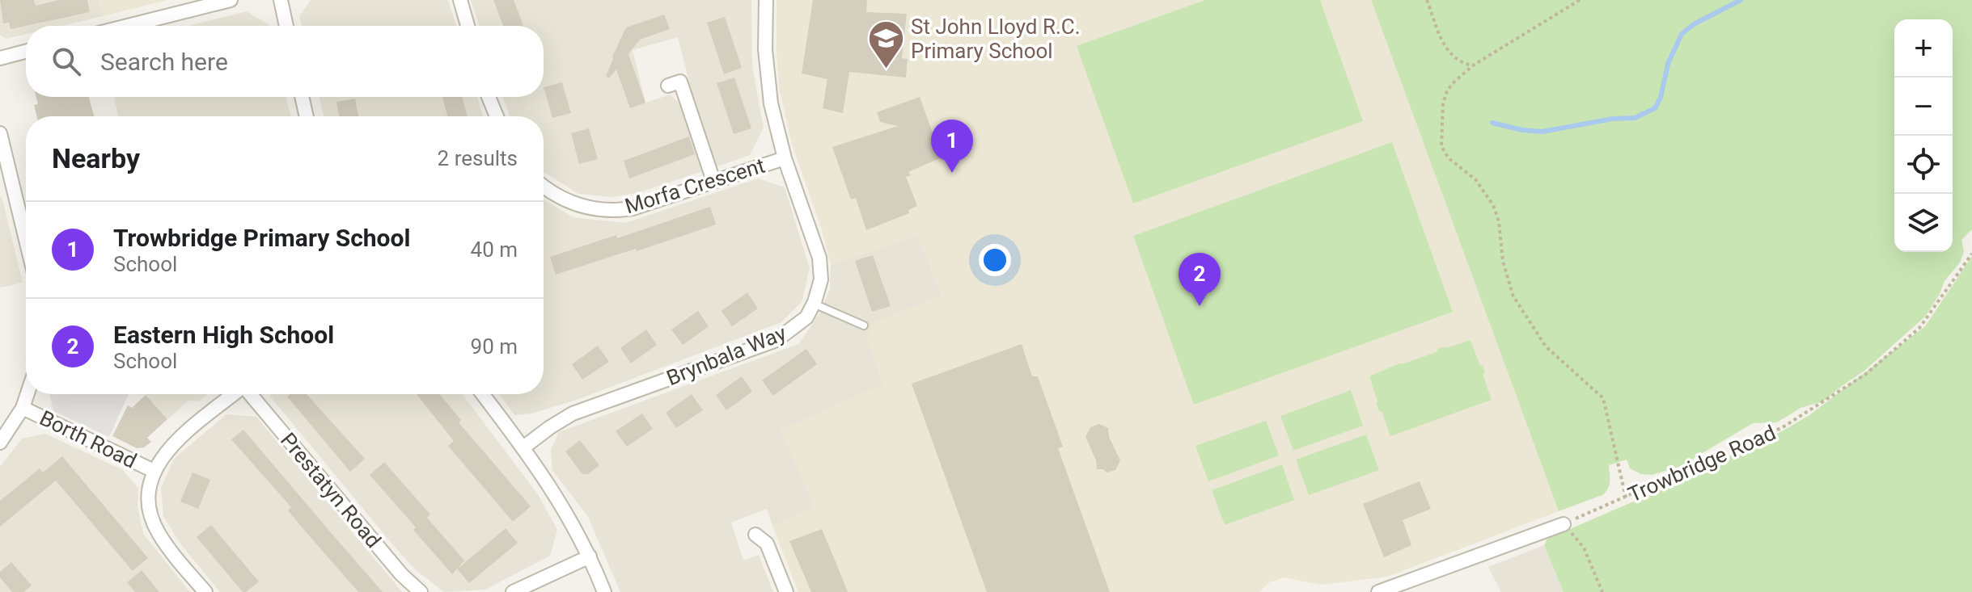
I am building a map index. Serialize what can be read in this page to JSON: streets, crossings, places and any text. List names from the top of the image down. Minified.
{"streets":{"street":["Morfa Crescent","Brynbala Way","Borth Road","Prestatyn Road"],"path":["Trowbridge Road"]},"crossings":[["Morfa Crescent","Brynbala Way"]],"places":{"school or university":["St John Lloyd R.C. Primary School"]},"page":{"map_buttons":["+","−"],"search":"Search here","heading":["Nearby","2 results"],"pins":["1","2"],"list":[{"mark":"1","name":"Trowbridge Primary School","note":"School","value":"40 m"},{"mark":"2","name":"Eastern High School","note":"School","value":"90 m"}]}}
